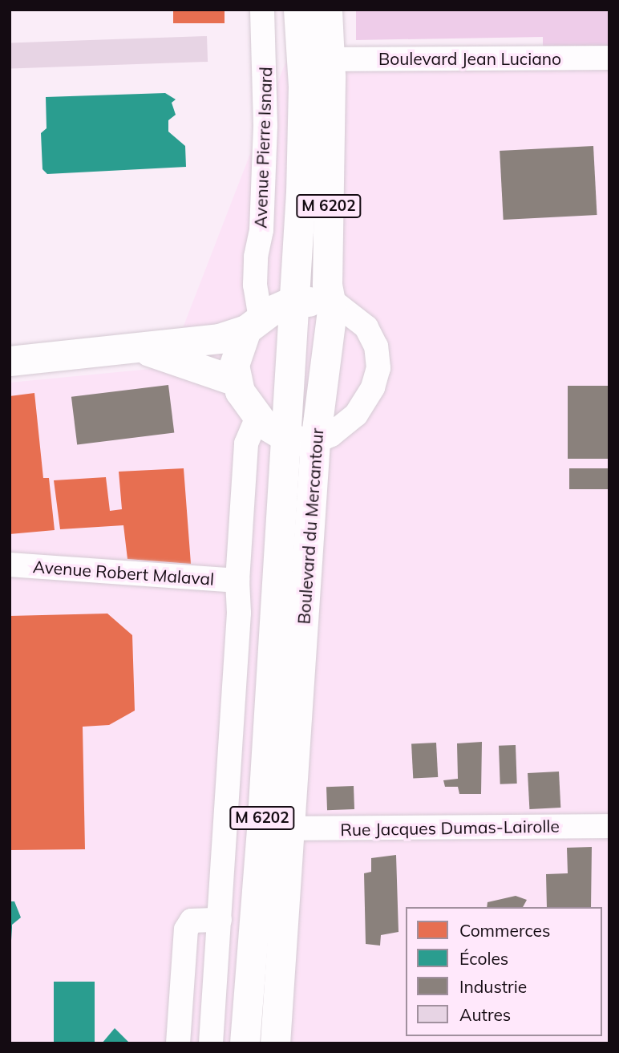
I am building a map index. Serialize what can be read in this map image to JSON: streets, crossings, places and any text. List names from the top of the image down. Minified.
{"streets":{"main road":["M 6202","Boulevard du Mercantour"],"street":["Boulevard Jean Luciano","Avenue Pierre Isnard","Avenue Robert Malaval","Rue Jacques Dumas-Lairolle"]},"crossings":[["Boulevard Jean Luciano","Boulevard du Mercantour"],["Boulevard du Mercantour","Rue Jacques Dumas-Lairolle"]],"legend":["Commerces","Écoles","Industrie","Autres"]}
